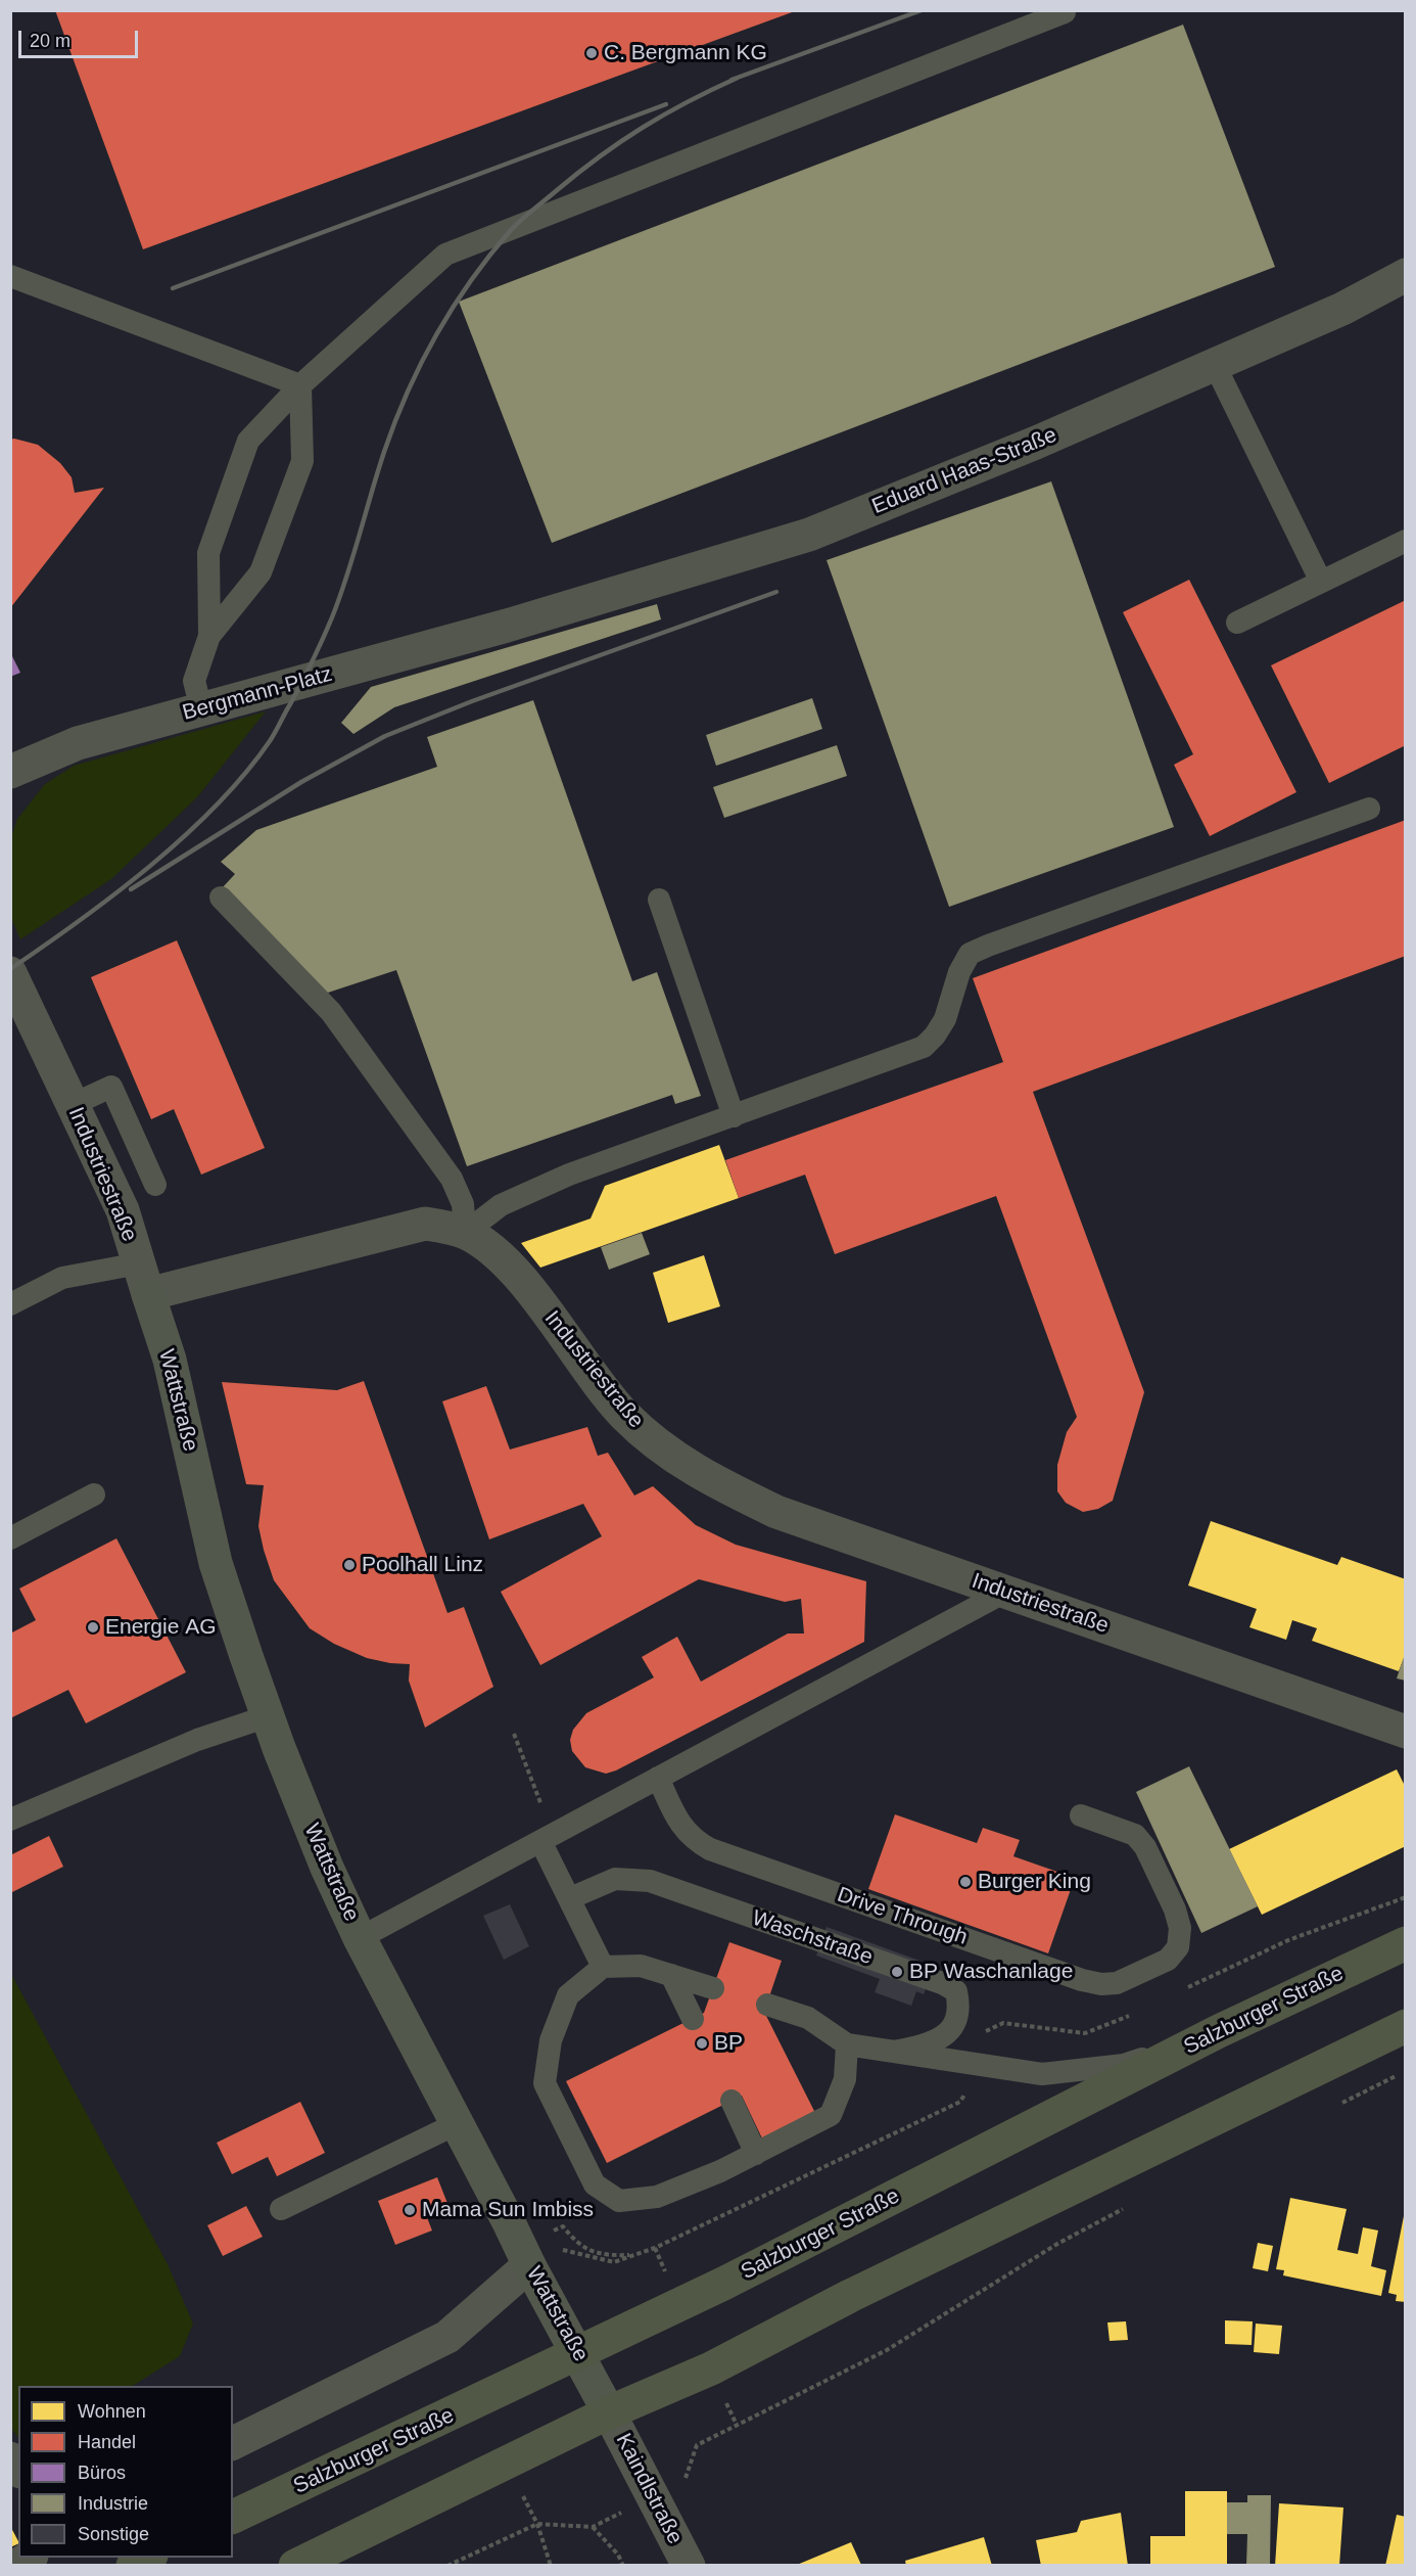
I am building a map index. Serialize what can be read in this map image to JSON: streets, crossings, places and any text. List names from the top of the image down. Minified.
{"streets":{"main road":["Salzburger Straße"],"street":["Eduard Haas-Straße","Bergmann-Platz","Industriestraße","Wattstraße","Kaindlstraße"],"lane":["Drive Through","Waschstraße"]},"crossings":[["Eduard Haas-Straße","Bergmann-Platz"],["Industriestraße","Wattstraße"],["Wattstraße","Salzburger Straße"],["Wattstraße","Kaindlstraße"]],"places":["C. Bergmann KG","Poolhall Linz","Energie AG","Burger King","BP Waschanlage","BP","Mama Sun Imbiss"],"legend":["Wohnen","Handel","Büros","Industrie","Sonstige"],"scale_bar":"20 m"}
